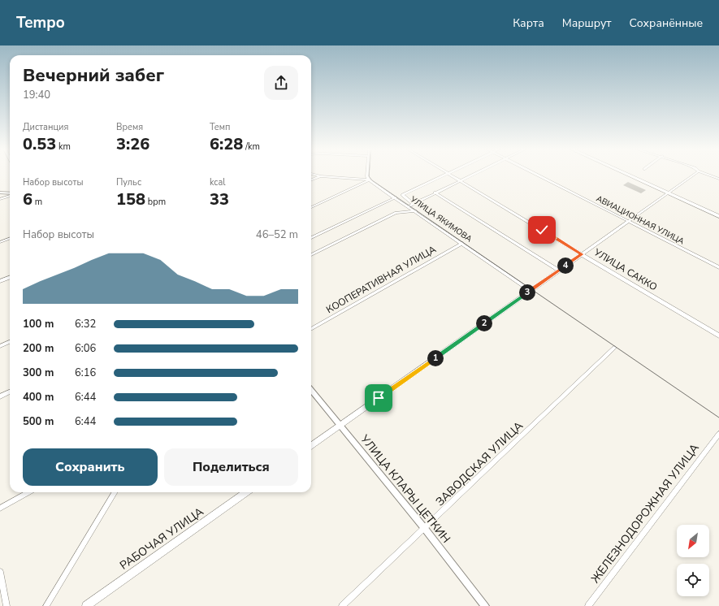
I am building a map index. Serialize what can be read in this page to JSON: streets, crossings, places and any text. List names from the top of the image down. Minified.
{"streets":{"main road":["УЛИЦА САККО","РАБОЧАЯ УЛИЦА"],"street":["УЛИЦА ЯКИМОВА","АВИАЦИОННАЯ УЛИЦА","КООПЕРАТИВНАЯ УЛИЦА","ЗАВОДСКАЯ УЛИЦА","УЛИЦА КЛАРЫ ЦЕТКИН","ЖЕЛЕЗНОДОРОЖНАЯ УЛИЦА"]},"crossings":[["УЛИЦА ЯКИМОВА","КООПЕРАТИВНАЯ УЛИЦА"],["ЗАВОДСКАЯ УЛИЦА","УЛИЦА КЛАРЫ ЦЕТКИН"]],"north":"bottom left","page":{"header":"Tempo","nav":["Карта","Маршрут","Сохранённые"],"heading":["Вечерний забег","19:40"],"stats":[["Дистанция","0.53 km"],["Время","3:26"],["Темп","6:28 /km"],["Набор высоты","6 m"],["Пульс","158 bpm"],["kcal","33"]],"chart":["Набор высоты","46–52 m"],"pins":["4","3","2","1"],"list":[{"name":"100 m","note":"6:32"},{"name":"200 m","note":"6:06"},{"name":"300 m","note":"6:16"},{"name":"400 m","note":"6:44"},{"name":"500 m","note":"6:44"}],"buttons":["Сохранить","Поделиться"]}}
